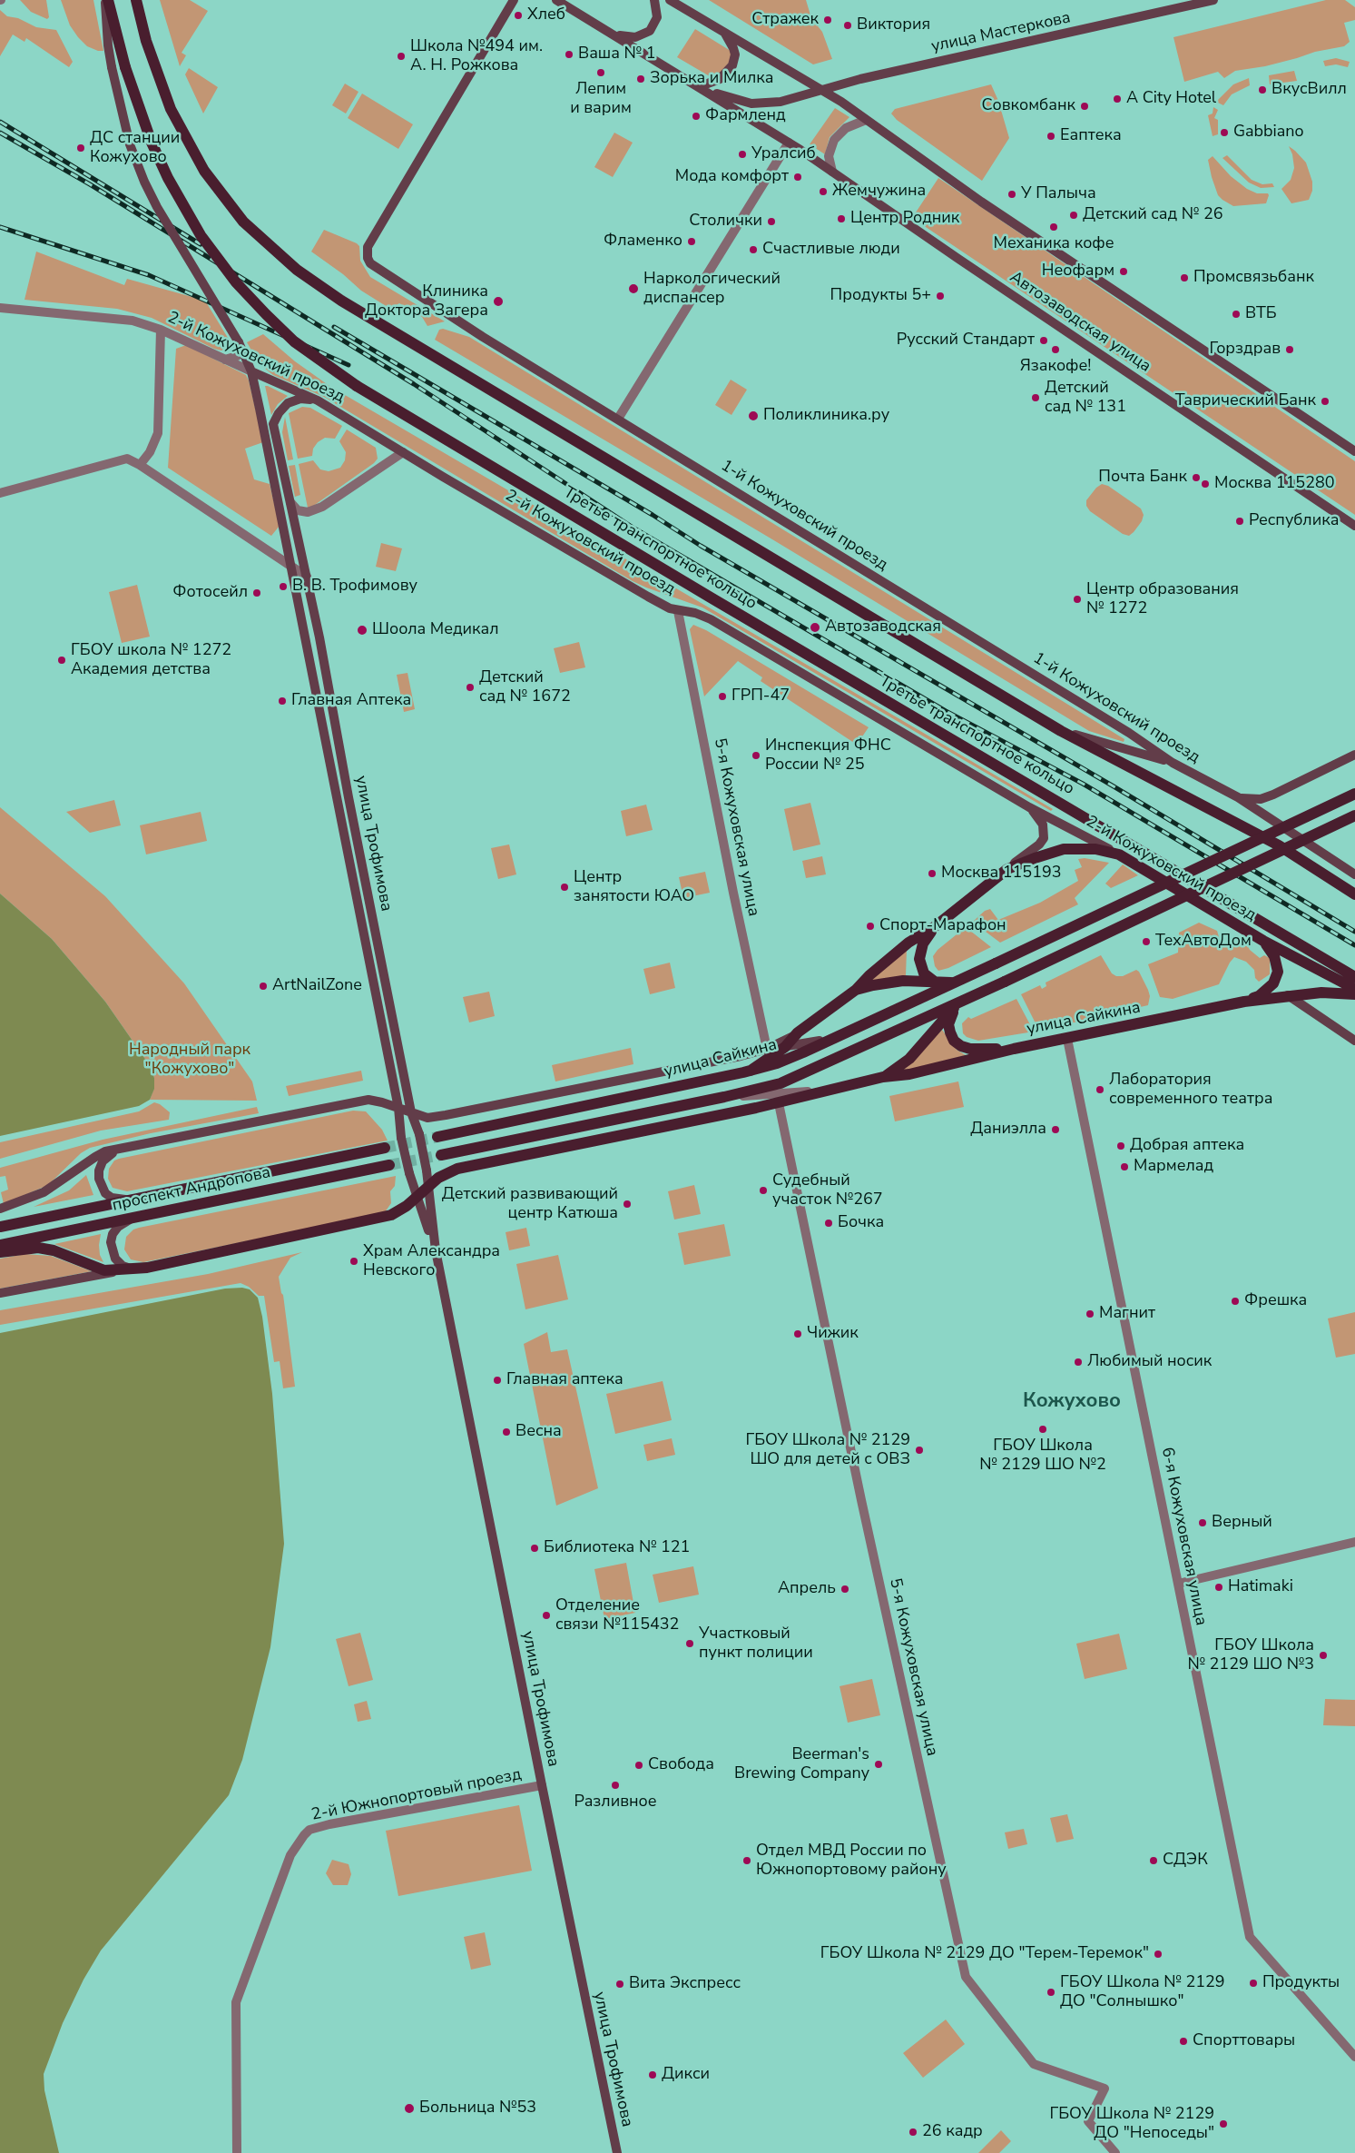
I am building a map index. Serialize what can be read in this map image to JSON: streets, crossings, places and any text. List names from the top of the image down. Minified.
{"streets":{"main road":["улица Мастеркова","Автозаводская улица","2-й Кожуховский проезд","1-й Кожуховский проезд","Третье транспортное кольцо","улица Трофимова","улица Сайкина","проспект Андропова"],"street":["5-я Кожуховская улица","6-я Кожуховская улица","2-й Южнопортовый проезд"]},"crossings":[["улица Мастеркова","Автозаводская улица"],["2-й Кожуховский проезд","5-я Кожуховская улица"],["2-й Кожуховский проезд","улица Трофимова"],["Третье транспортное кольцо","улица Трофимова"],["улица Трофимова","2-й Южнопортовый проезд"],["улица Сайкина","6-я Кожуховская улица"]],"districts":["Кожухово"],"parks":["Народный парк \"Кожухово\""],"places":["Хлеб","Стражек","Виктория","Ваша № 1","Школа №494 им. А. Н. Рожкова","Лепим и варим","Зорька и Милка","ВкусВилл","A City Hotel","Совкомбанк","Фармленд","Gabbiano","Еаптека","ДС станции Кожухово","Уралсиб","Мода комфорт","Жемчужина","У Палыча","Детский сад № 26","Центр Родник","Столички","Механика кофе","Фламенко","Счастливые люди","Неофарм","Промсвязьбанк","Наркологический диспансер","Продукты 5+","Клиника Доктора Загера","ВТБ","Русский Стандарт","Язакофе!","Горздрав","Детский сад № 131","Таврический Банк","Поликлиника.ру","Почта Банк","Москва 115280","Республика","В. В. Трофимову","Фотосейл","Центр образования № 1272","Автозаводская","Шоола Медикал","ГБОУ школа № 1272 Академия детства","Детский сад № 1672","ГРП-47","Главная Аптека","Инспекция ФНС России № 25","Москва 115193","Центр занятости ЮАО","Спорт-Марафон","ТехАвтоДом","ArtNailZone","Лаборатория современного театра","Даниэлла","Добрая аптека","Мармелад","Судебный участок №267","Детский развивающий центр Катюша","Бочка","Храм Александра Невского","Фрешка","Магнит","Чижик","Любимый носик","Главная аптека","ГБОУ Школа № 2129 ШО №2","Весна","ГБОУ Школа № 2129 ШО для детей с ОВЗ","Верный","Библиотека № 121","Hatimaki","Апрель","Отделение связи №115432","Участковый пункт полиции","ГБОУ Школа № 2129 ШО №3","Beerman's Brewing Company","Свобода","Разливное","Отдел МВД России по Южнопортовому району","СДЭК","ГБОУ Школа № 2129 ДО \"Терем-Теремок\"","Продукты","Вита Экспресс","ГБОУ Школа № 2129 ДО \"Солнышко\"","Спорттовары","Дикси","Больница №53","ГБОУ Школа № 2129 ДО \"Непоседы\"","26 кадр"]}
